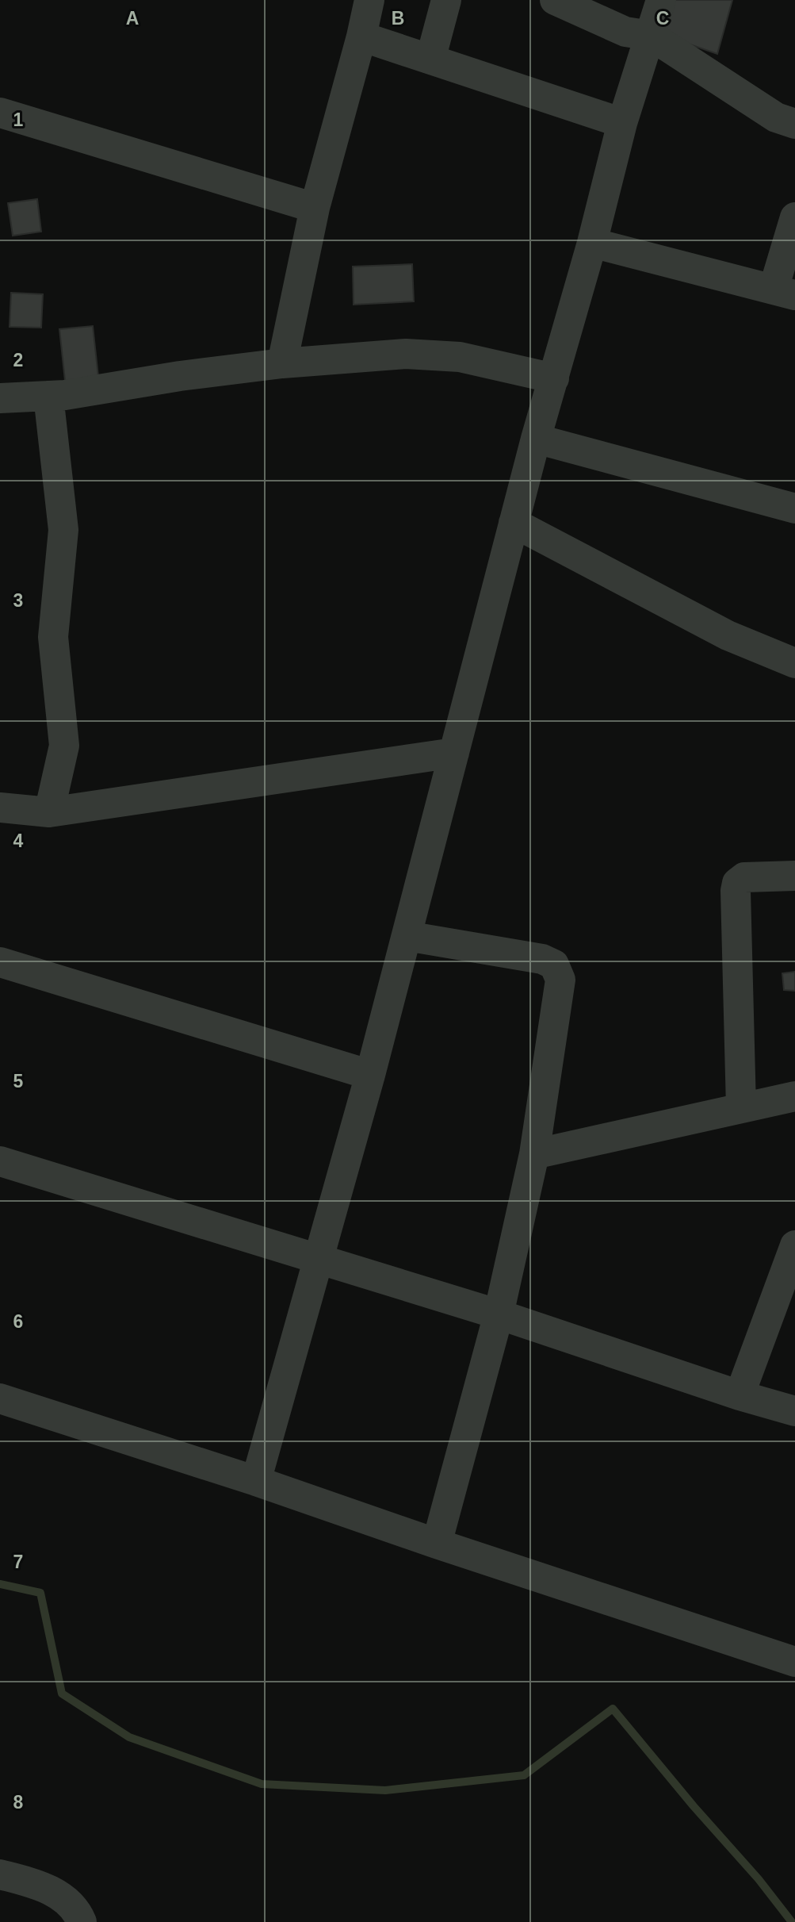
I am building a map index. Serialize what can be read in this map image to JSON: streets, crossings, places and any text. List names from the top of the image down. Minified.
{"grid":{"columns":["A","B","C"],"rows":["1","2","3","4","5","6","7","8"]}}
